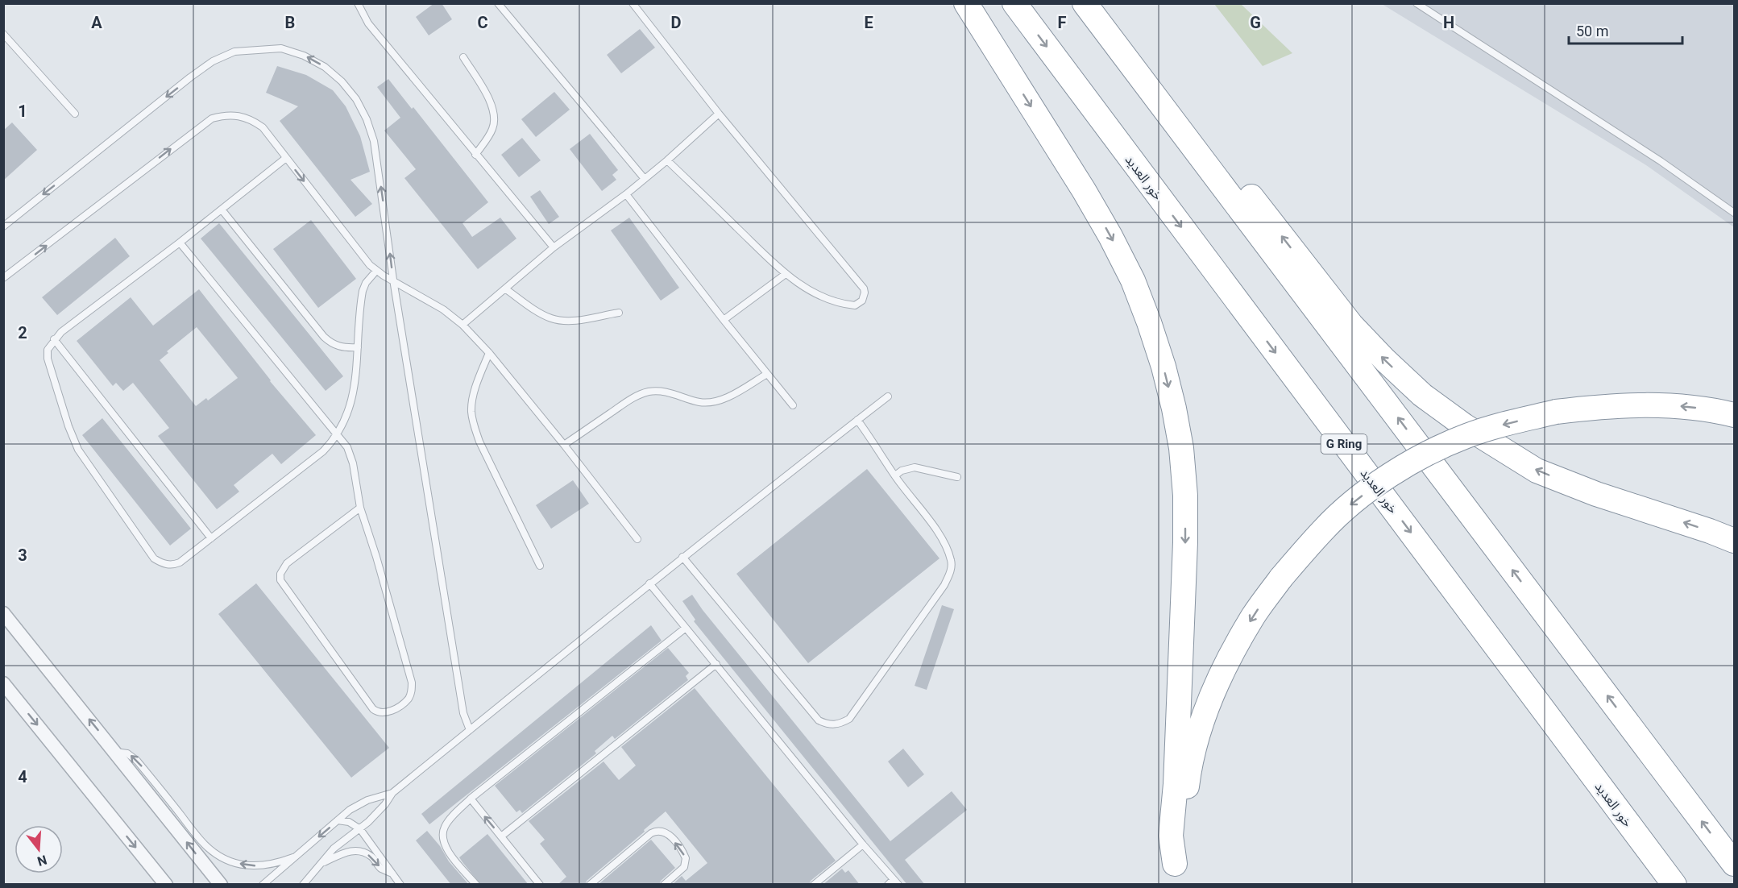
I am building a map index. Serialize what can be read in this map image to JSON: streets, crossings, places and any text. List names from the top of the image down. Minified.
{"streets":{"highway":["خور العديد","G Ring"]},"scale_bar":"50 m","north":"bottom","grid":{"columns":["A","B","C","D","E","F","G","H"],"rows":["1","2","3","4"]}}
